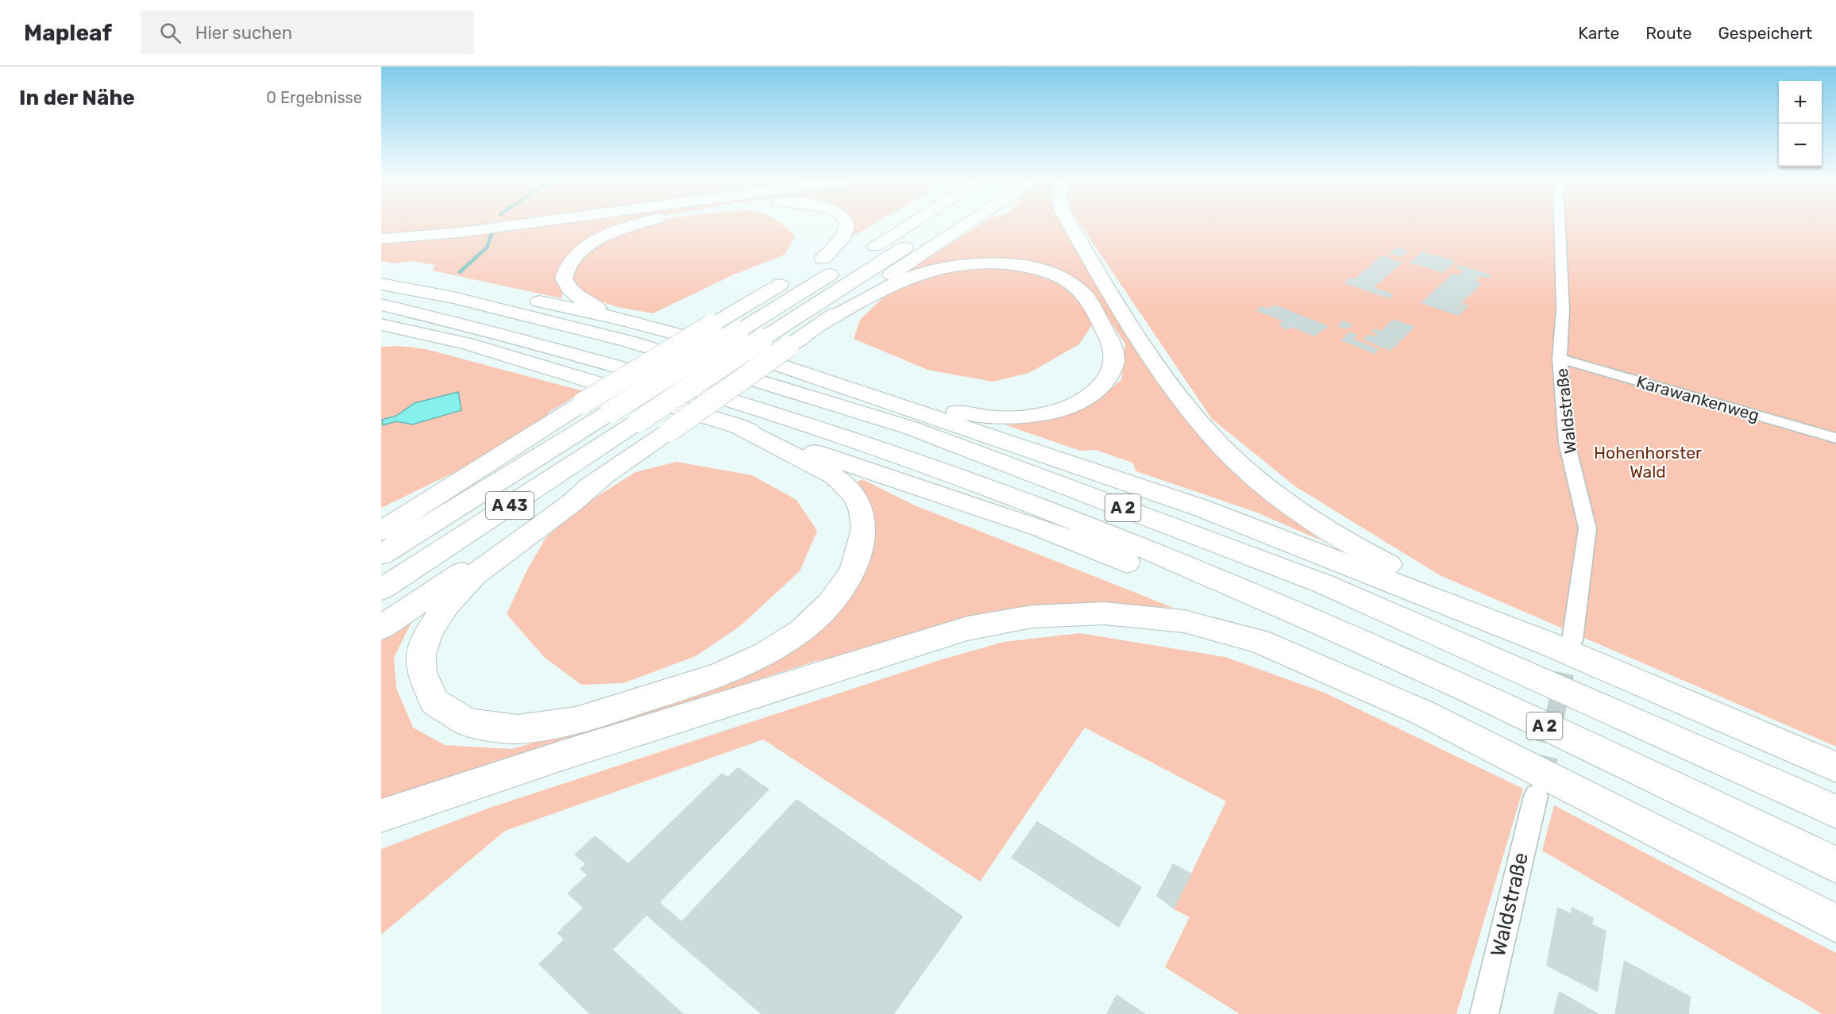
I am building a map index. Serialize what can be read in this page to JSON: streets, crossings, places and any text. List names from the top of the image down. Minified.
{"streets":{"highway":["A 43","A 2"],"street":["Karawankenweg","Waldstraße"]},"crossings":[["Karawankenweg","Waldstraße"]],"parks":["Hohenhorster Wald"],"page":{"header":"Mapleaf","search":"Hier suchen","nav":["Karte","Route","Gespeichert"],"heading":["In der Nähe","0 Ergebnisse"],"map_buttons":["+","−"]}}
